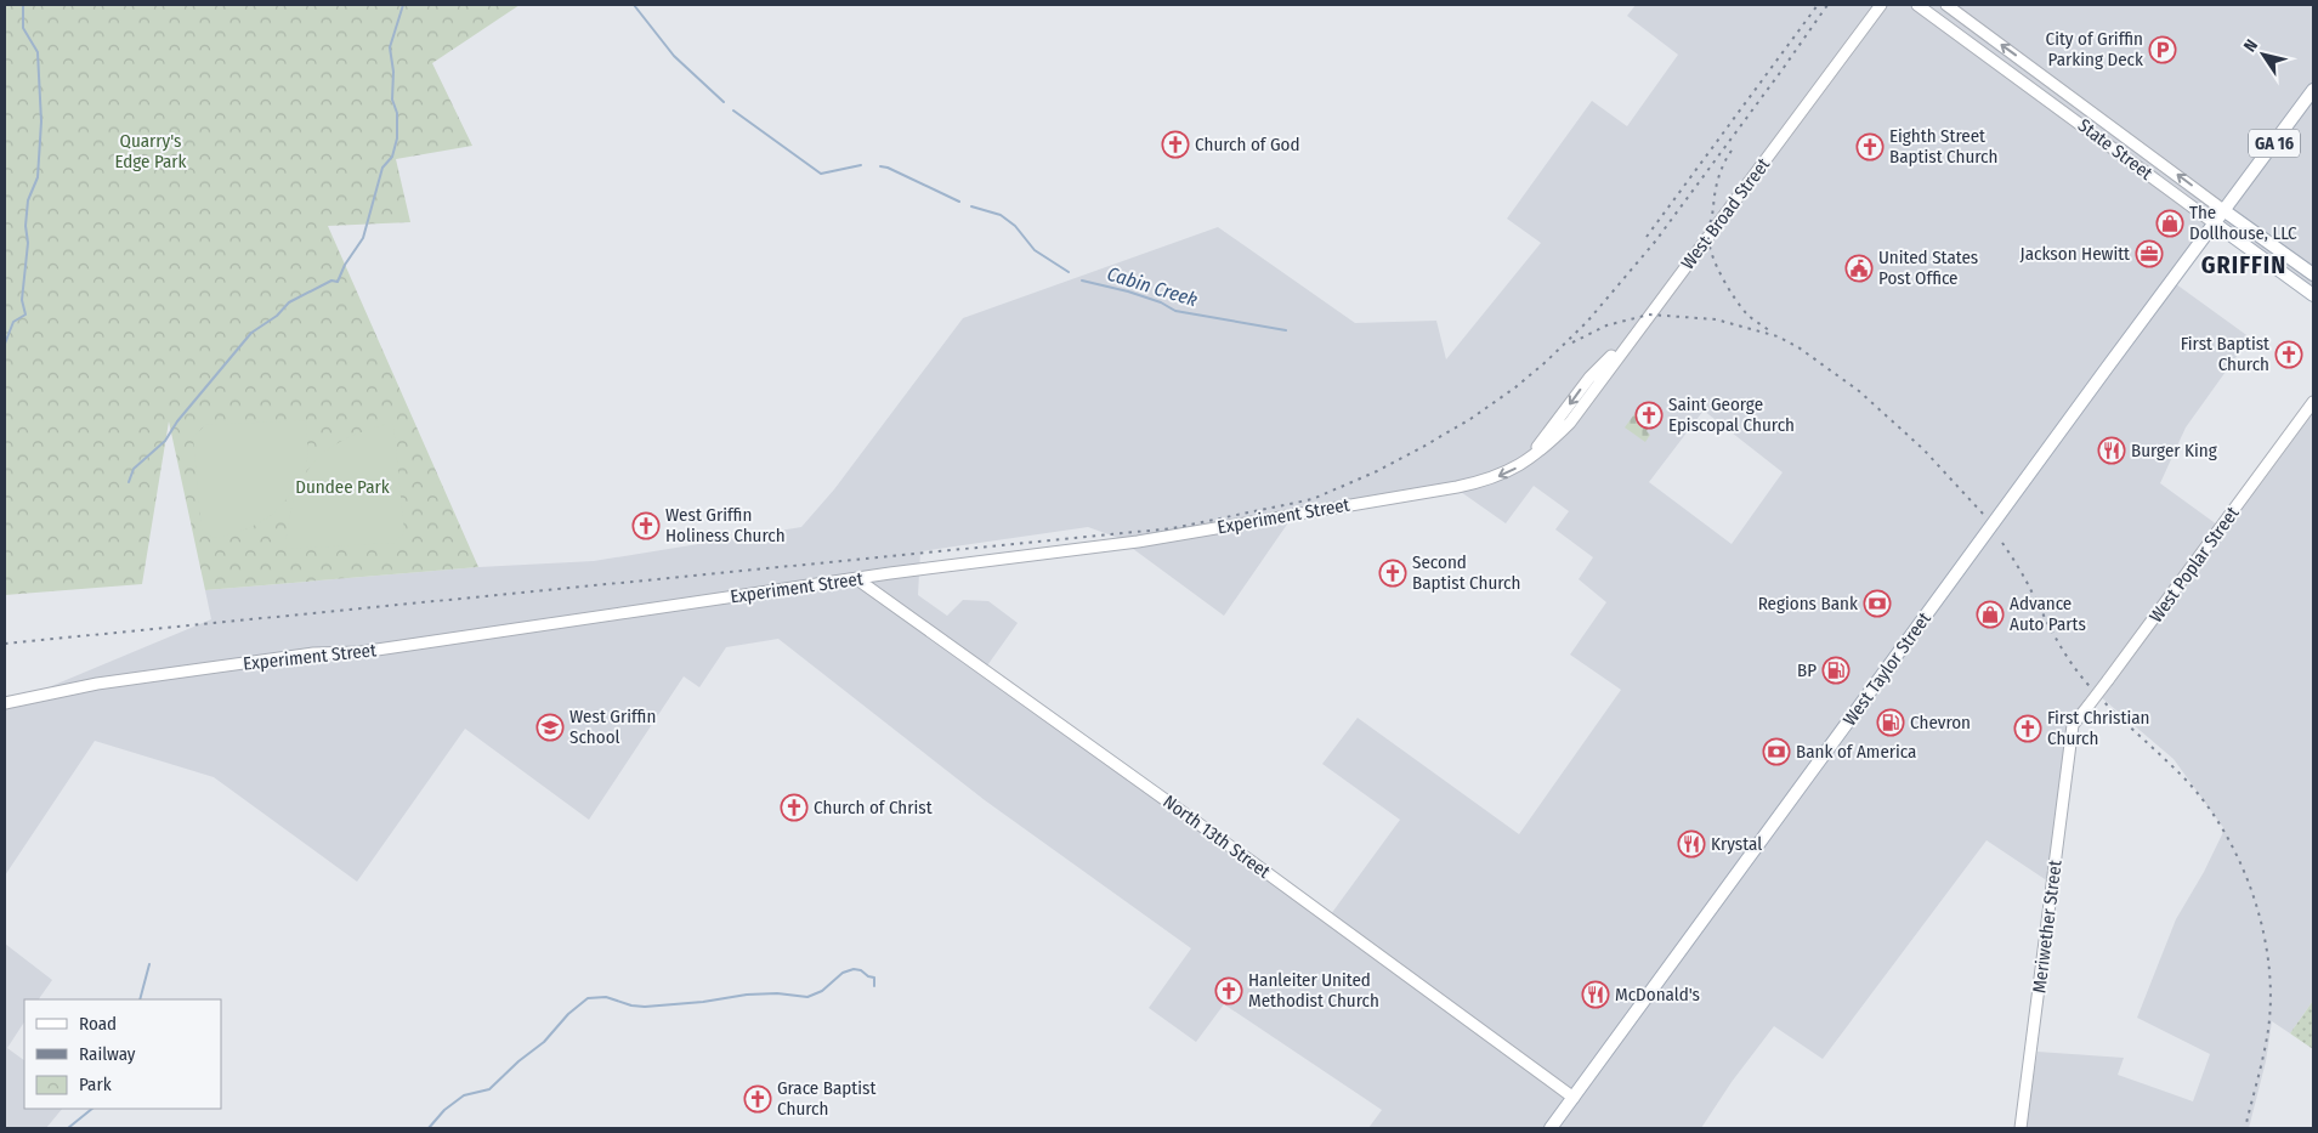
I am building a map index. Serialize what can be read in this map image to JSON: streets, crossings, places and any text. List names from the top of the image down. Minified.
{"streets":{"main road":["GA 16","State Street","West Broad Street","Experiment Street","West Poplar Street","West Taylor Street","North 13th Street","Meriwether Street"]},"crossings":[["GA 16","West Taylor Street"],["State Street","West Taylor Street"],["West Broad Street","Experiment Street"],["Experiment Street","North 13th Street"],["West Poplar Street","Meriwether Street"],["West Taylor Street","North 13th Street"]],"one_way":["Experiment Street"],"districts":["GRIFFIN"],"water":["Cabin Creek"],"parks":["Quarry's Edge Park","Dundee Park"],"places":{"parking":["City of Griffin Parking Deck"],"church":["Church of God","Eighth Street Baptist Church","First Baptist Church","Saint George Episcopal Church","West Griffin Holiness Church","Second Baptist Church","First Christian Church","Church of Christ","Hanleiter United Methodist Church","Grace Baptist Church"],"shop":["The Dollhouse, LLC","Advance Auto Parts"],"office":["Jackson Hewitt"],"public building":["United States Post Office"],"restaurant":["Burger King","Krystal","McDonald's"],"bank":["Regions Bank","Bank of America"],"fuel station":["BP","Chevron"],"school or university":["West Griffin School"]},"legend":["Road","Railway","Park"],"north":"top left"}
